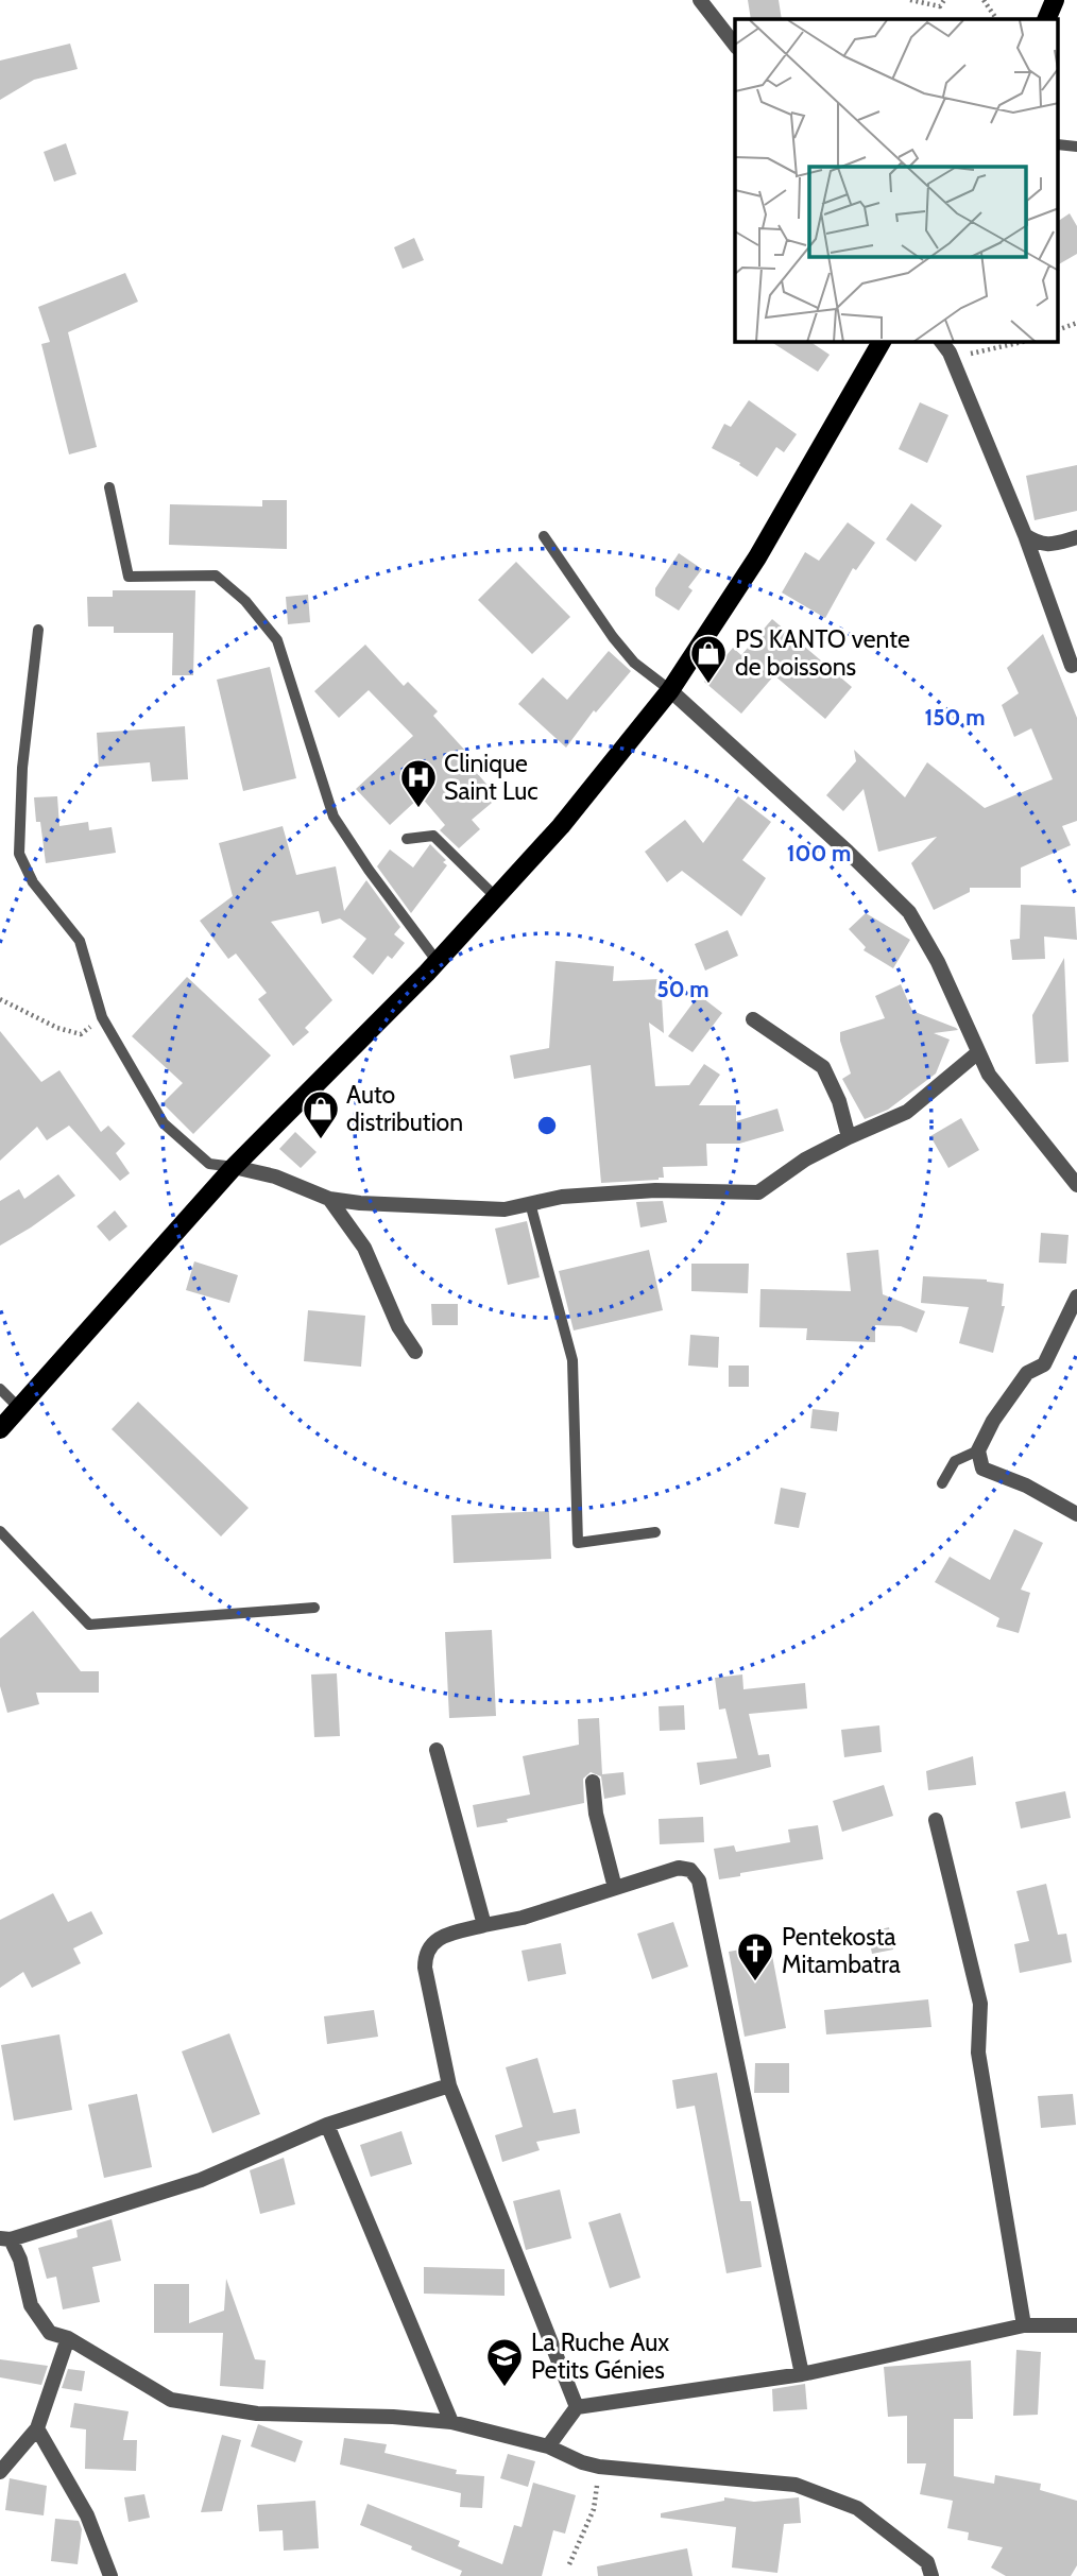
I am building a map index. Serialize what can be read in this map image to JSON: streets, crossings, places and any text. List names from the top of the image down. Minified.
{"places":{"shop":["PS KANTO vente de boissons","Auto distribution"],"hospital":["Clinique Saint Luc"],"church":["Pentekosta Mitambatra"],"school or university":["La Ruche Aux Petits Génies"]},"rings":["150 m","100 m","50 m"]}
